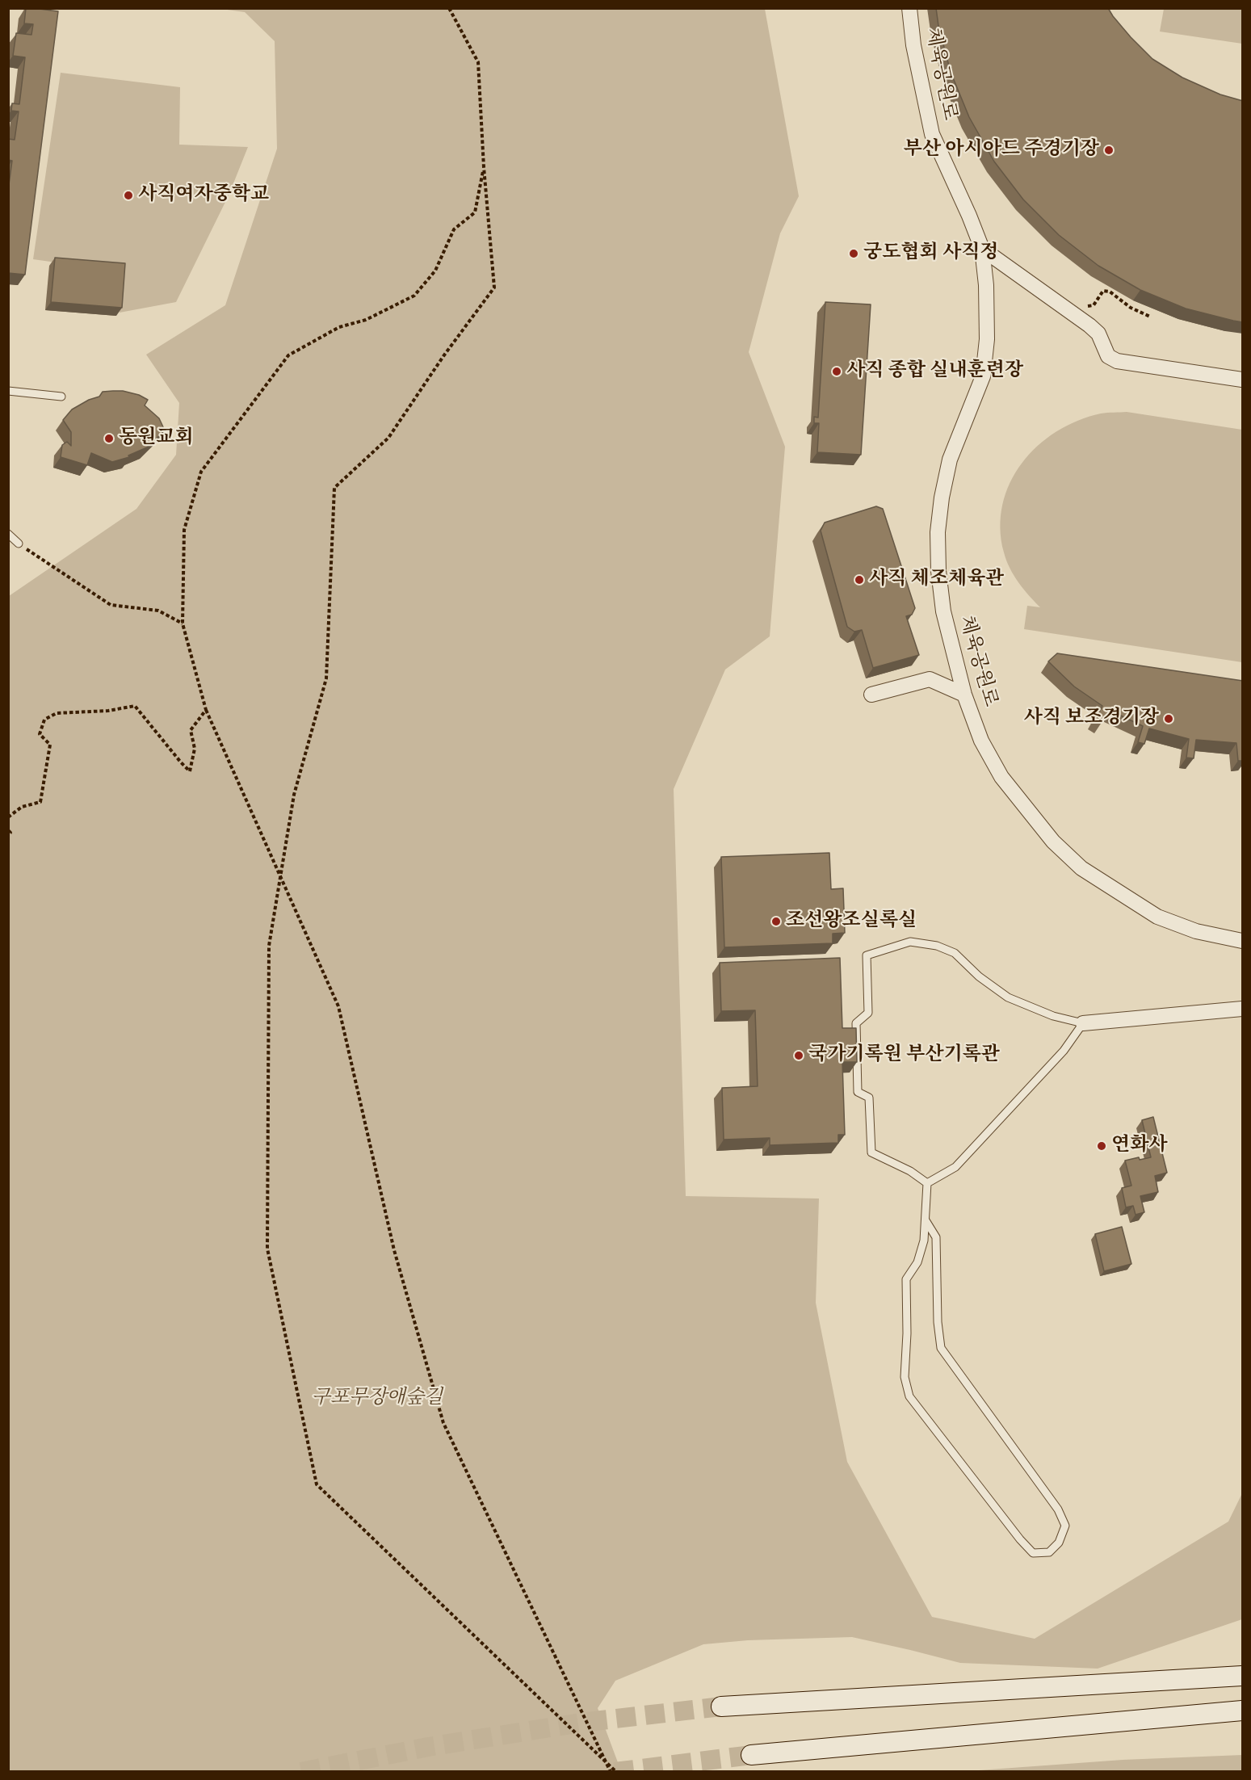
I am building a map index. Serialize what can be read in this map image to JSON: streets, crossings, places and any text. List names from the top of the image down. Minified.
{"streets":{"street":["체육공원로"]},"parks":["구포무장애숲길"],"places":["부산 아시아드 주경기장","사직여자중학교","궁도협회 사직정","사직 종합 실내훈련장","동원교회","사직 체조체육관","사직 보조경기장","조선왕조실록실","국가기록원 부산기록관","연화사"]}
